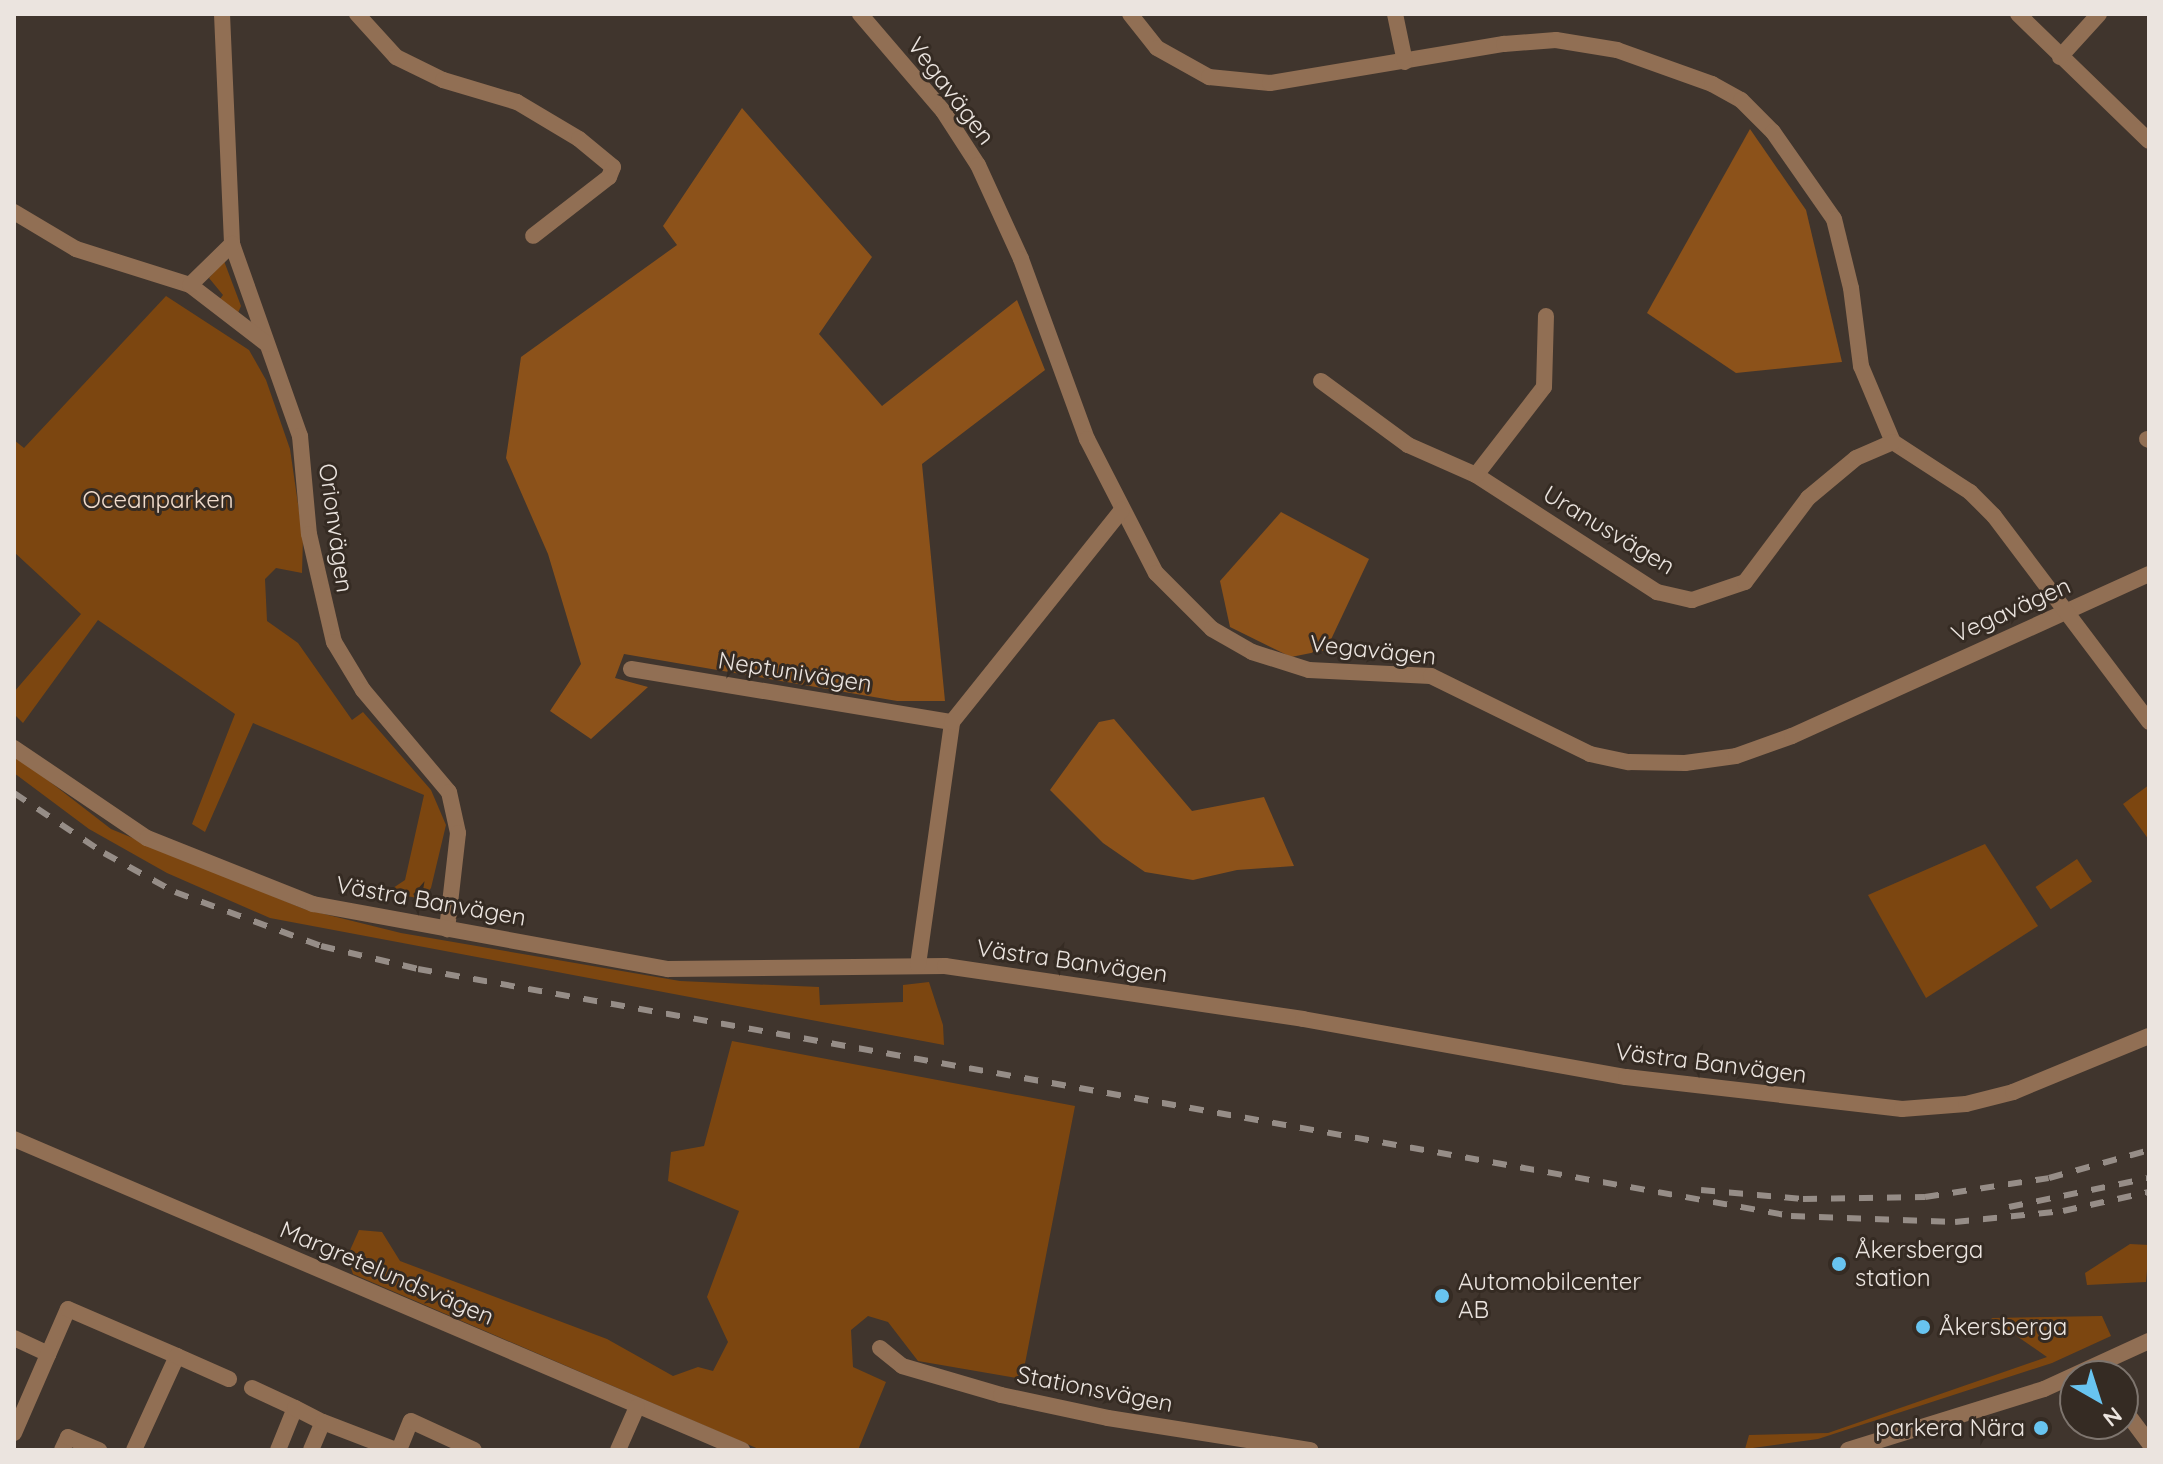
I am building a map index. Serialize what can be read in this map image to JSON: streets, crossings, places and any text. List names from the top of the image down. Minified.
{"streets":{"street":["Vegavägen","Orionvägen","Uranusvägen","Neptunivägen","Västra Banvägen","Margretelundsvägen","Stationsvägen"]},"crossings":[["Orionvägen","Västra Banvägen"]],"parks":["Oceanparken"],"places":["Åkersberga station","Automobilcenter AB","Åkersberga","parkera Nära"],"north":"bottom right"}
